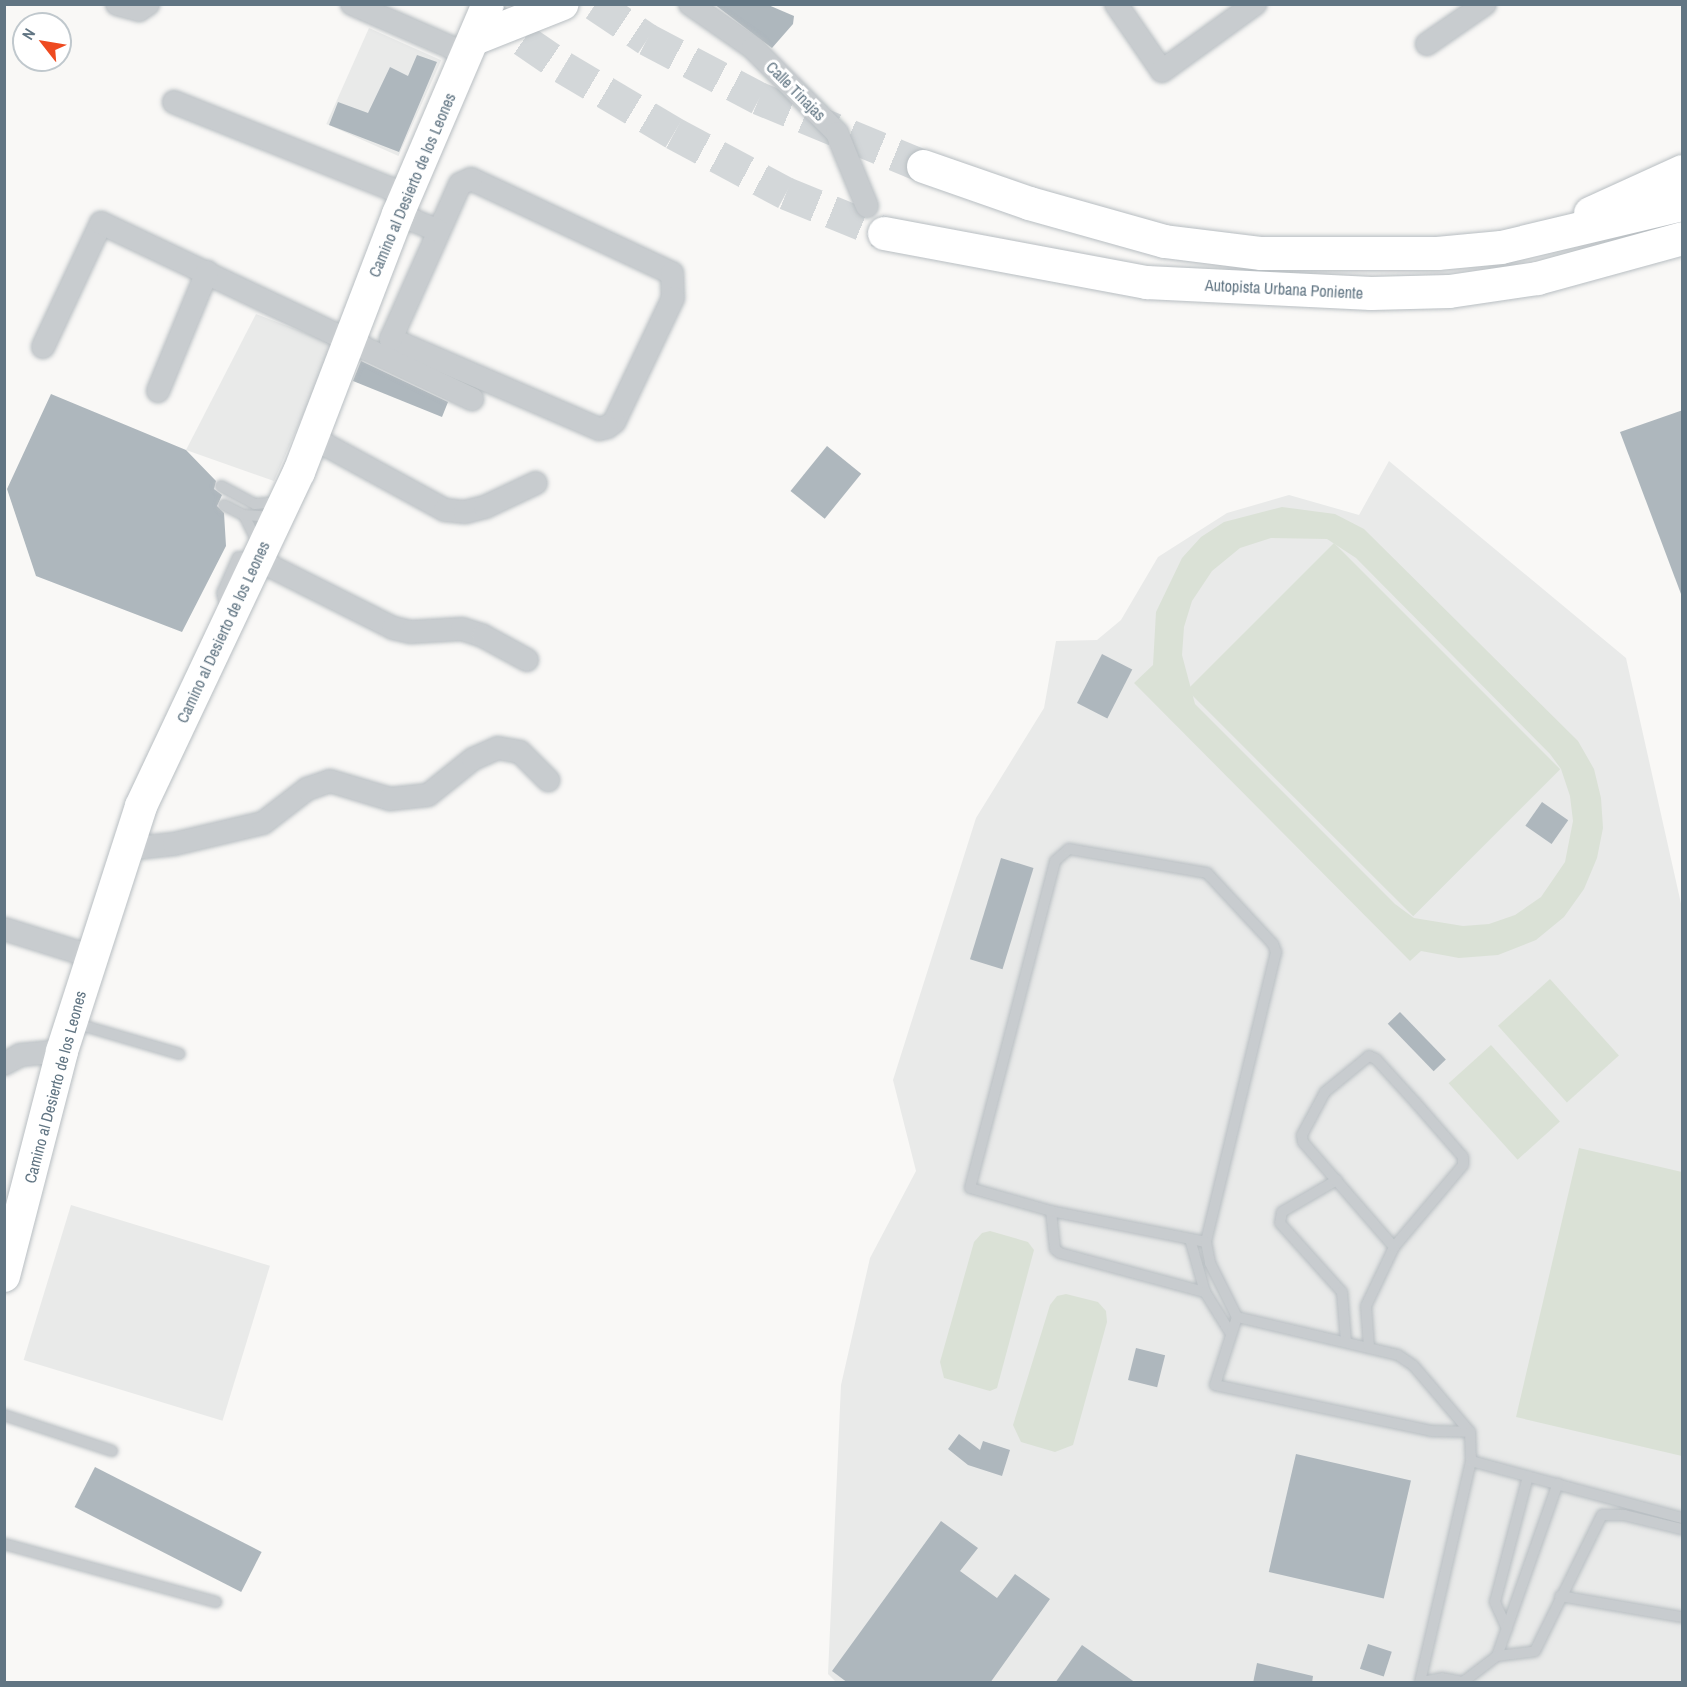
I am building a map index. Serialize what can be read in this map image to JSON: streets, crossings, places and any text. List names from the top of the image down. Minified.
{"streets":{"highway":["Autopista Urbana Poniente"],"main road":["Camino al Desierto de los Leones"],"street":["Calle Tinajas"]},"crossings":[["Calle Tinajas","Autopista Urbana Poniente"]],"north":"top left"}
